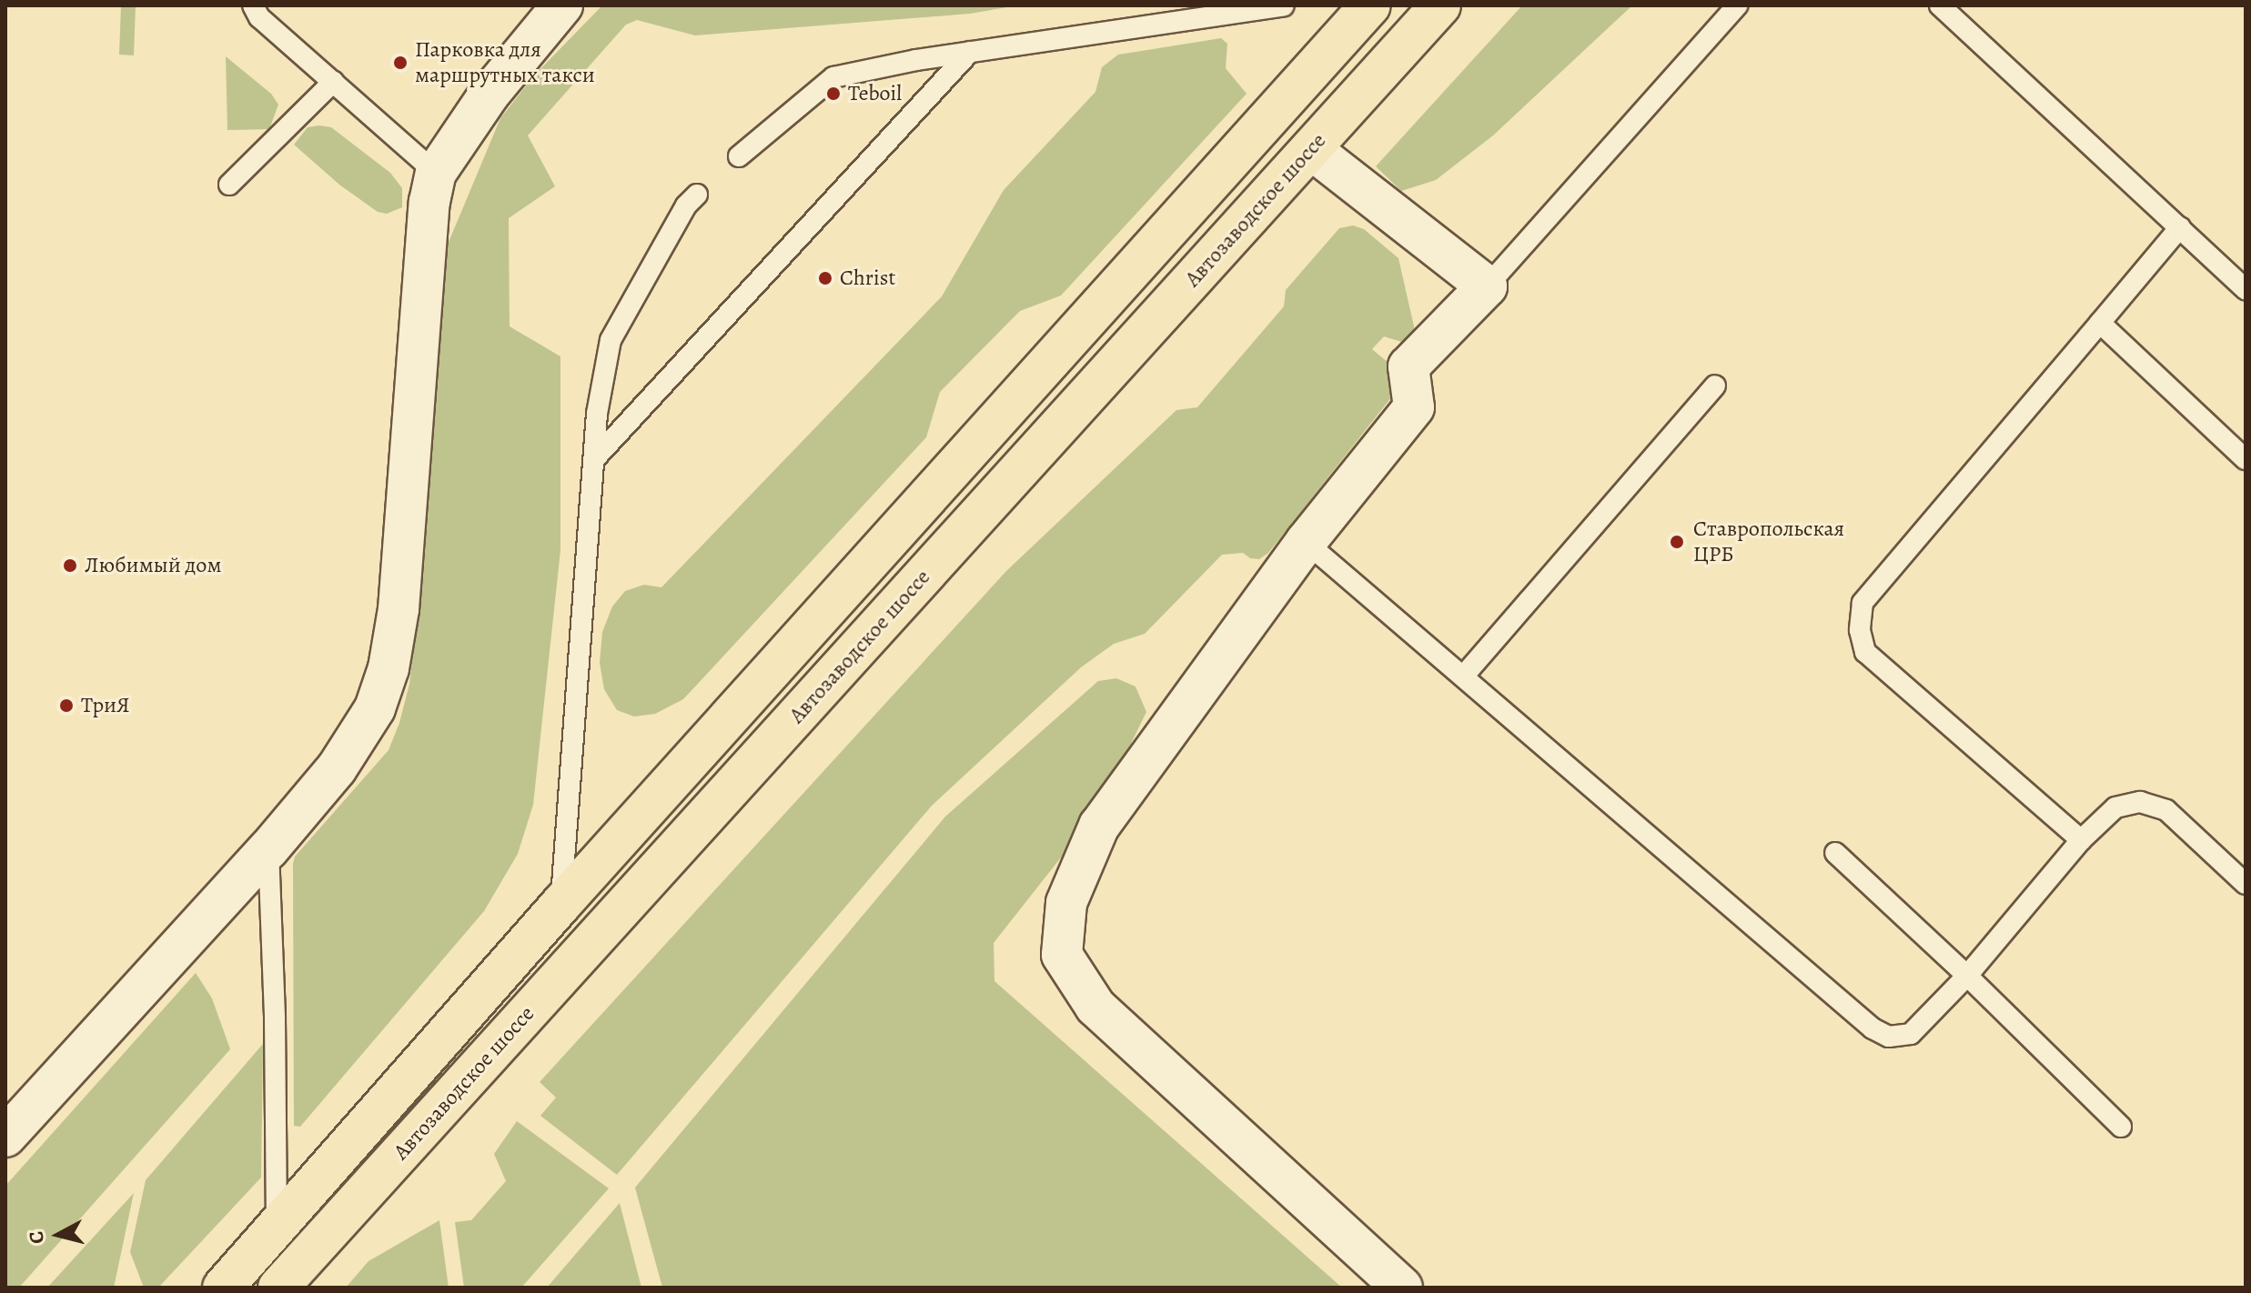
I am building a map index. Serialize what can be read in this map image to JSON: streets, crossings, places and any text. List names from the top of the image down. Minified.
{"streets":{"main road":["Автозаводское шоссе"]},"places":["Парковка для маршрутных такси","Teboil","Christ","Ставропольская ЦРБ","Любимый дом","ТриЯ"],"north":"left"}
